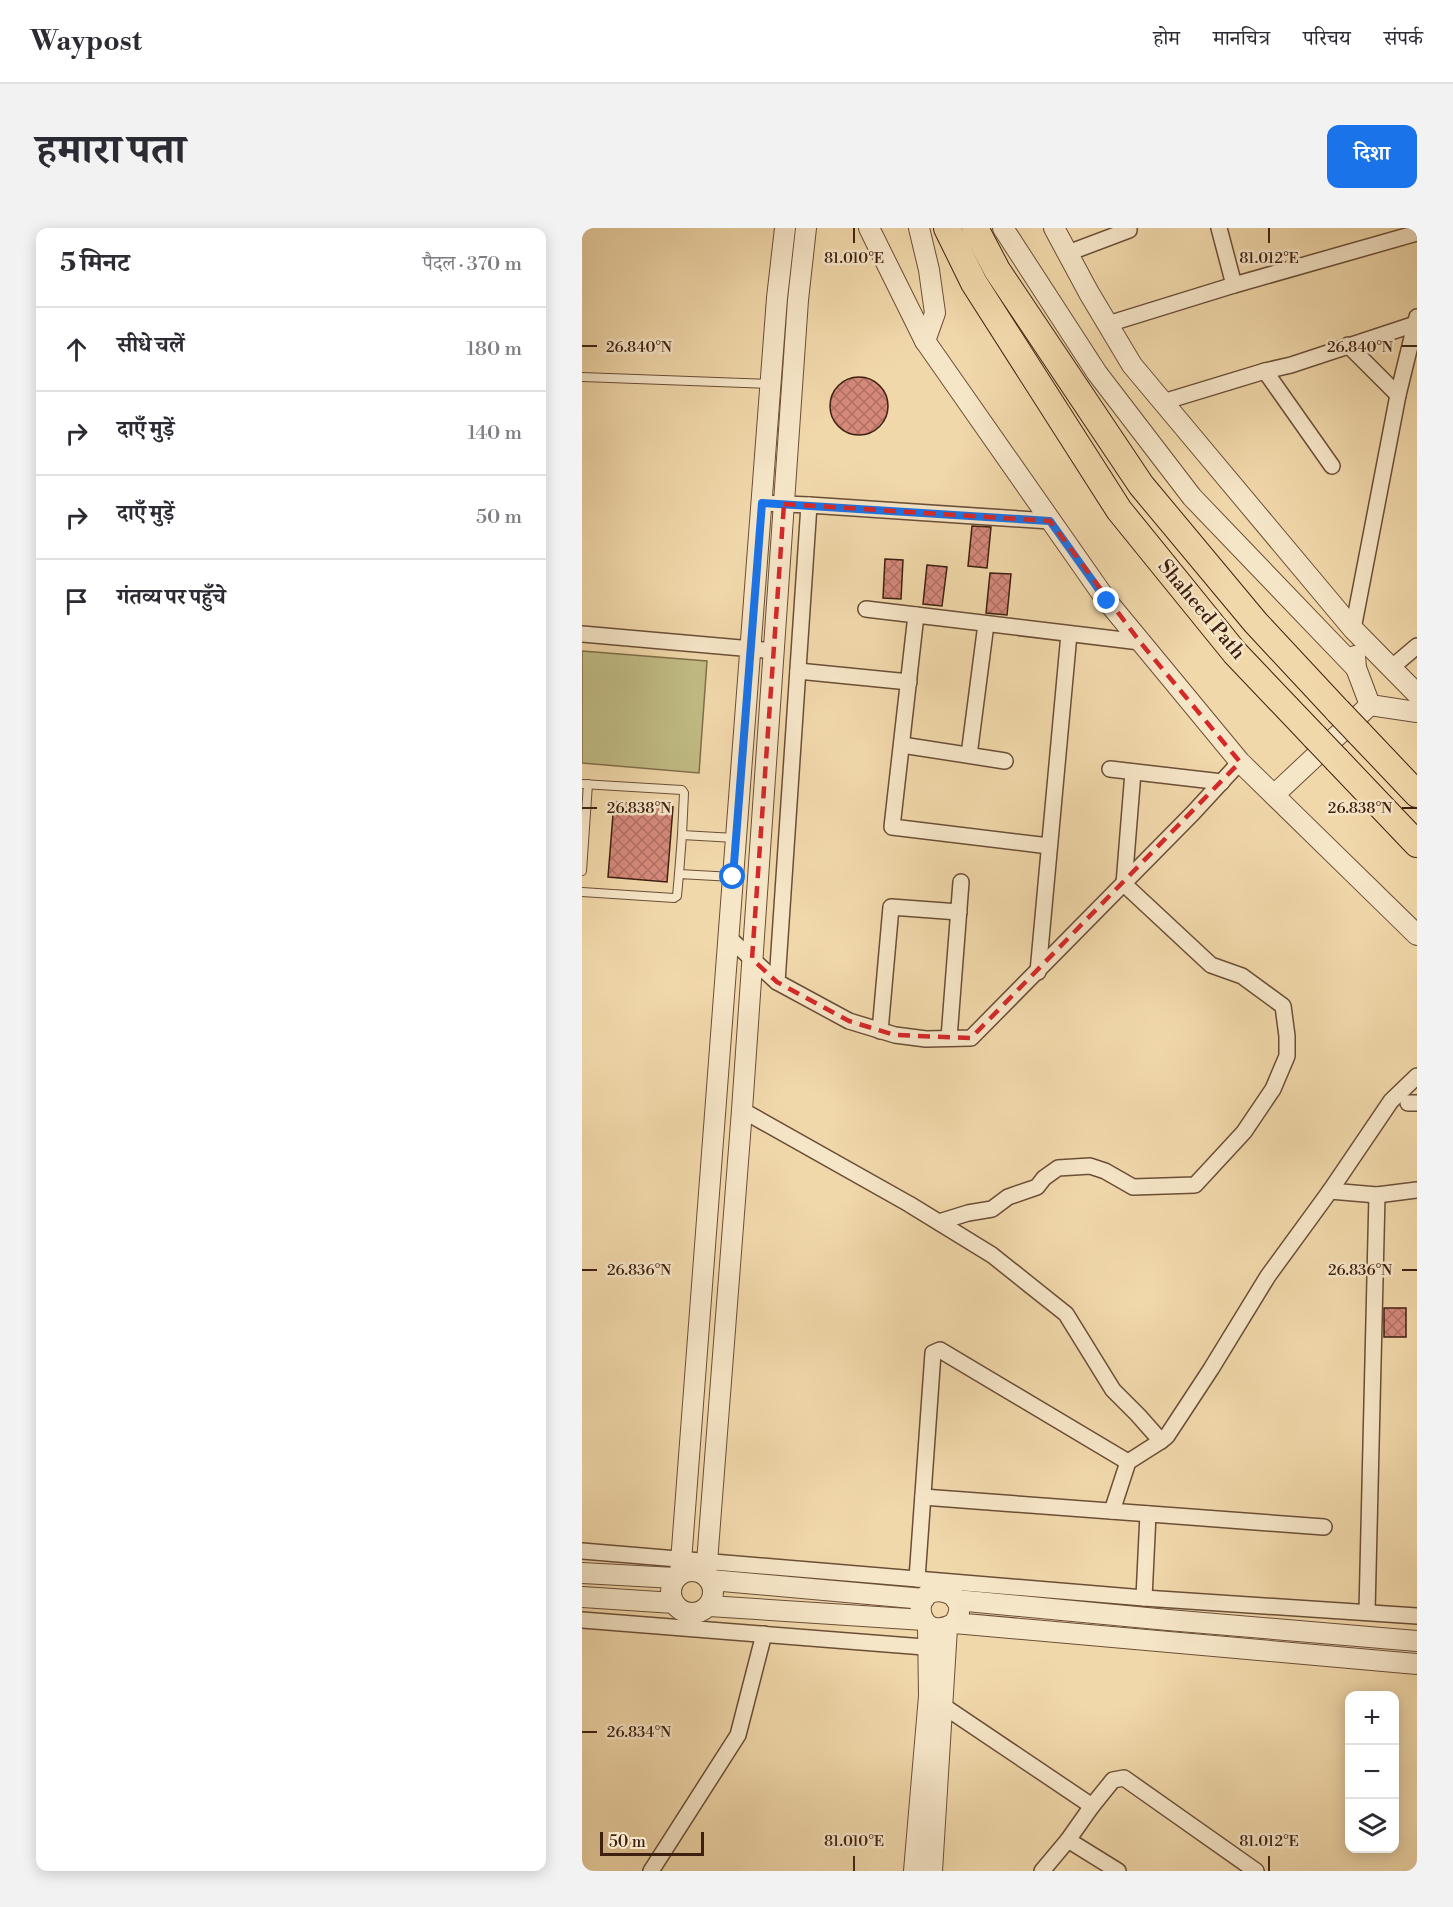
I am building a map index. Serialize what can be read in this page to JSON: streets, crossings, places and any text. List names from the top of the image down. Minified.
{"streets":{"highway":["Shaheed Path"]},"scale_bar":"50 m","page":{"header":"Waypost","nav":["होम","मानचित्र","परिचय","संपर्क"],"title":"हमारा पता","buttons":"दिशा","heading":["5 मिनट","पैदल · 370 m"],"list":[["सीधे चलें","180 m"],["दाएँ मुड़ें","140 m"],["दाएँ मुड़ें","50 m"],"गंतव्य पर पहुँचे"],"map_buttons":["+","−"],"scale":"50 m"},"coordinates":["81.010°E","81.012°E","26.840°N","26.838°N","26.836°N","26.834°N"]}
